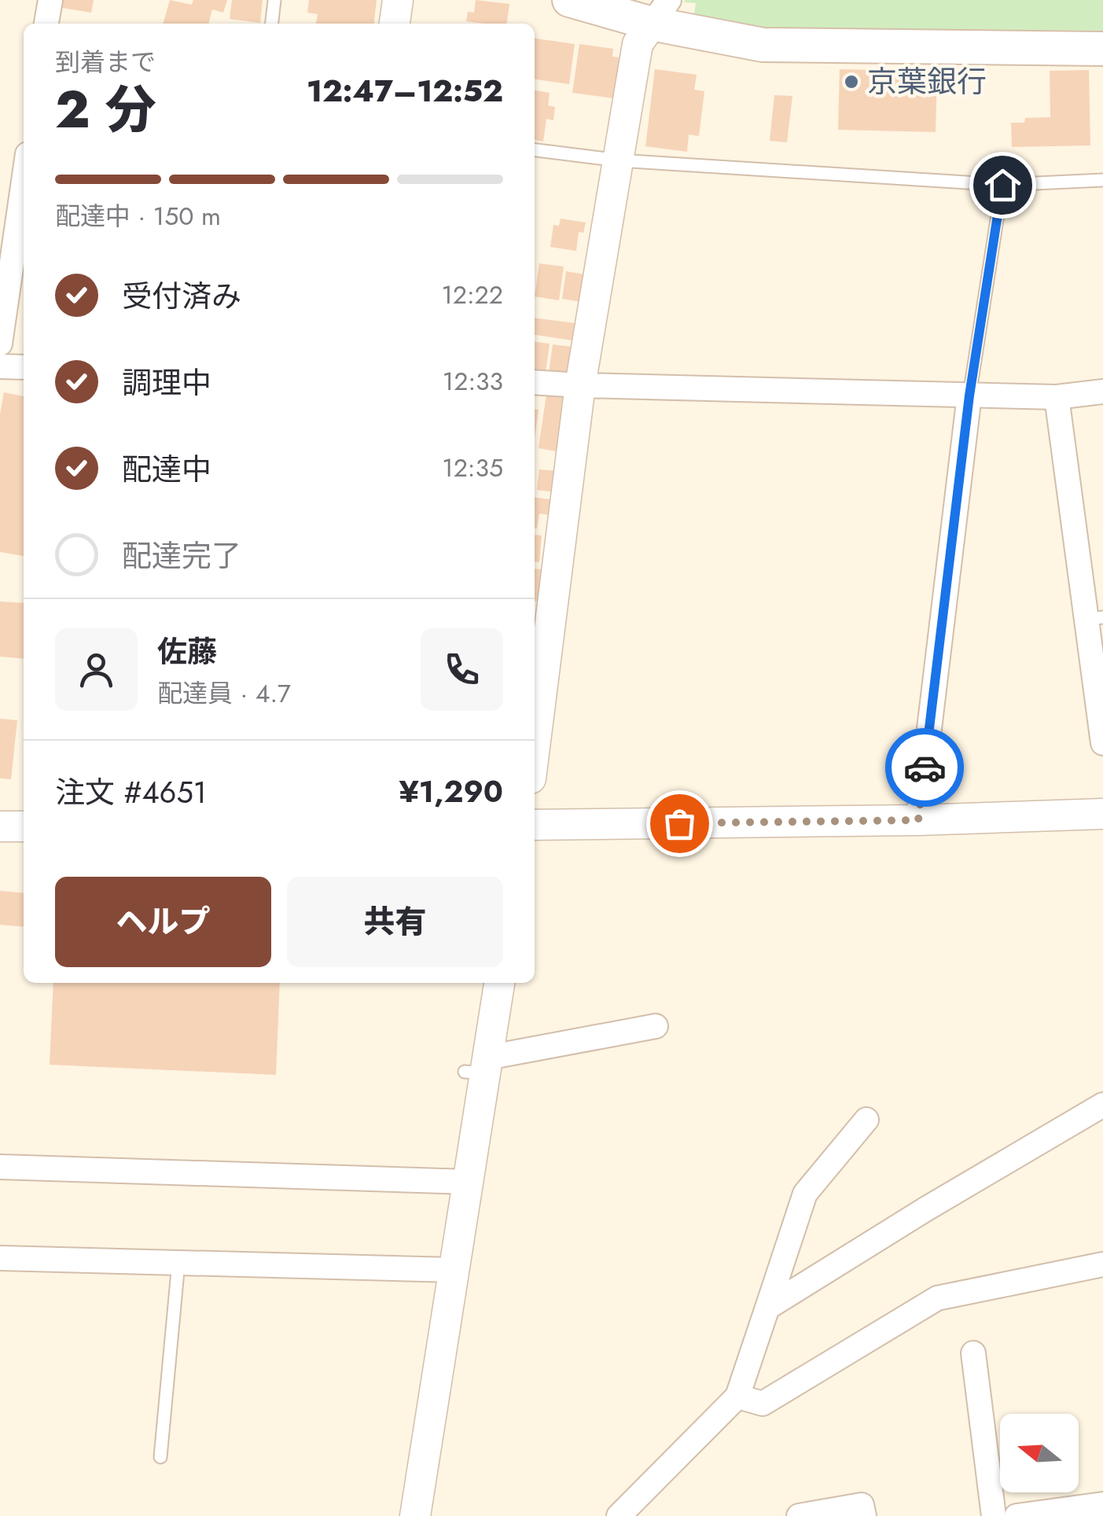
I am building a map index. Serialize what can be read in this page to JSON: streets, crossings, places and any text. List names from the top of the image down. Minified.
{"places":["京葉銀行"],"north":"left","page":{"heading":["2 分","到着まで","12:47–12:52"],"panel":["佐藤","配達員 · 4.7","注文 #4651","¥1,290"],"bar":"配達中 · 150 m","list":[["受付済み","12:22"],["調理中","12:33"],["配達中","12:35"],"配達完了"],"buttons":["ヘルプ","共有"]}}
